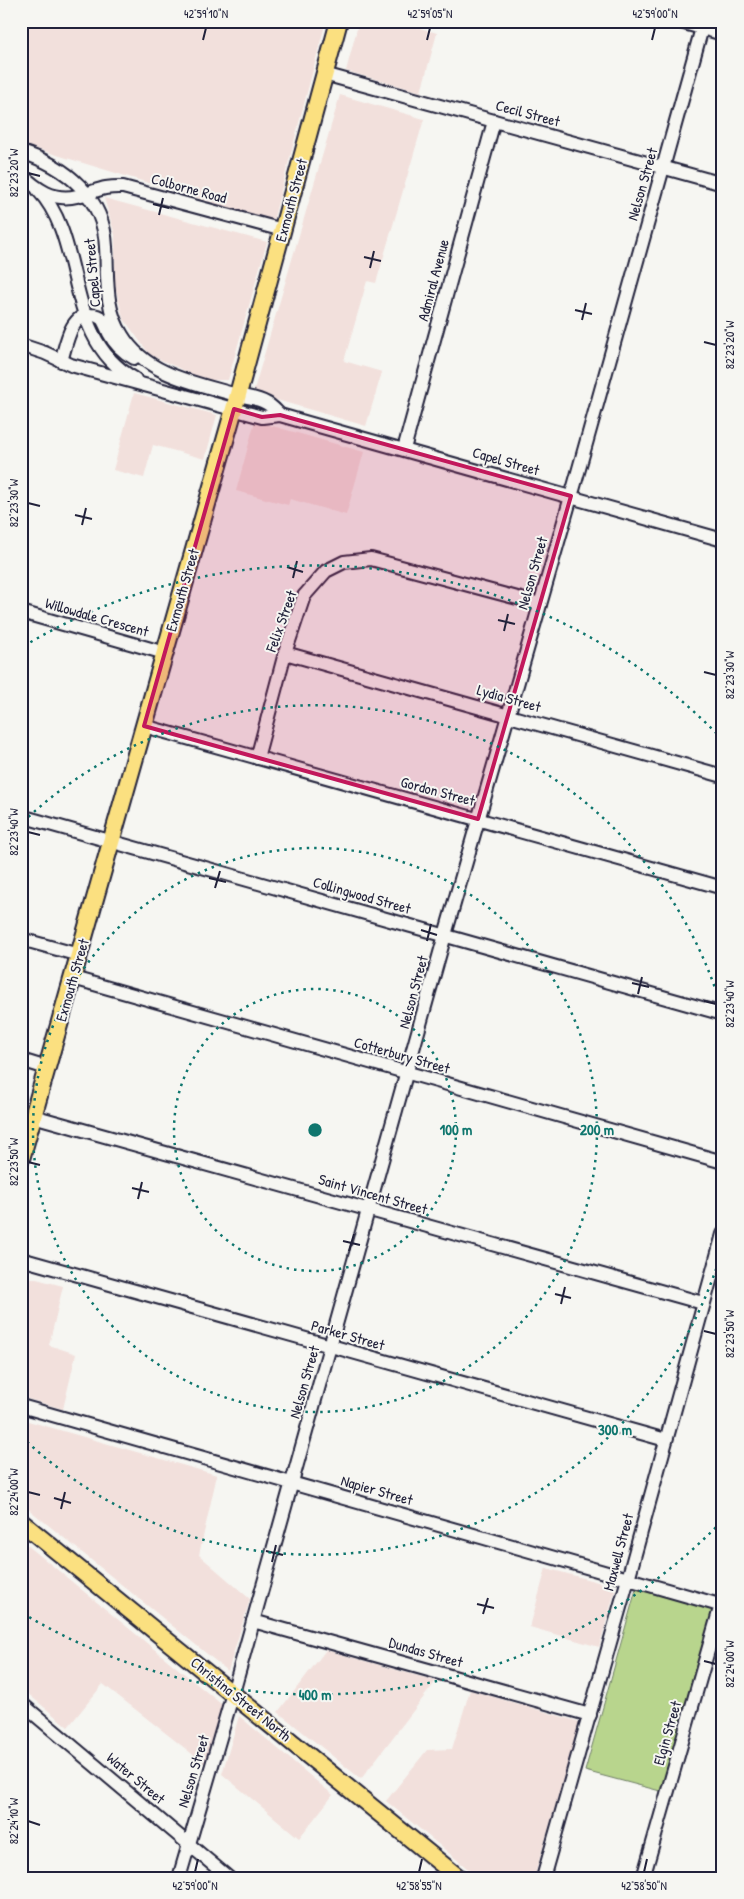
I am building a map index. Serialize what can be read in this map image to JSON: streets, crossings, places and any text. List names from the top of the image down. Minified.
{"streets":{"main road":["Exmouth Street","Christina Street North"],"street":["Cecil Street","Nelson Street","Colborne Road","Capel Street","Admiral Avenue","Willowdale Crescent","Felix Street","Lydia Street","Gordon Street","Collingwood Street","Cotterbury Street","Saint Vincent Street","Parker Street","Napier Street","Maxwell Street","Dundas Street","Elgin Street","Water Street"]},"crossings":[["Cecil Street","Nelson Street"],["Cecil Street","Exmouth Street"],["Cecil Street","Admiral Avenue"],["Nelson Street","Capel Street"],["Nelson Street","Felix Street"],["Nelson Street","Lydia Street"],["Nelson Street","Gordon Street"],["Nelson Street","Collingwood Street"],["Nelson Street","Cotterbury Street"],["Nelson Street","Saint Vincent Street"],["Nelson Street","Parker Street"],["Nelson Street","Napier Street"],["Nelson Street","Dundas Street"],["Nelson Street","Christina Street North"],["Nelson Street","Water Street"],["Colborne Road","Exmouth Street"],["Colborne Road","Capel Street"],["Exmouth Street","Capel Street"],["Exmouth Street","Willowdale Crescent"],["Exmouth Street","Gordon Street"],["Exmouth Street","Collingwood Street"],["Exmouth Street","Cotterbury Street"],["Exmouth Street","Saint Vincent Street"],["Capel Street","Admiral Avenue"],["Felix Street","Lydia Street"],["Felix Street","Gordon Street"],["Saint Vincent Street","Maxwell Street"],["Parker Street","Maxwell Street"],["Napier Street","Maxwell Street"],["Napier Street","Elgin Street"],["Maxwell Street","Dundas Street"]],"coordinates":["42°59'10\"N","42°59'05\"N","42°59'00\"N","82°23'20\"W","82°23'30\"W","82°23'40\"W","82°23'50\"W","82°24'00\"W","82°24'10\"W","42°58'55\"N","42°58'50\"N"],"rings":["100 m","200 m","300 m","400 m"]}
